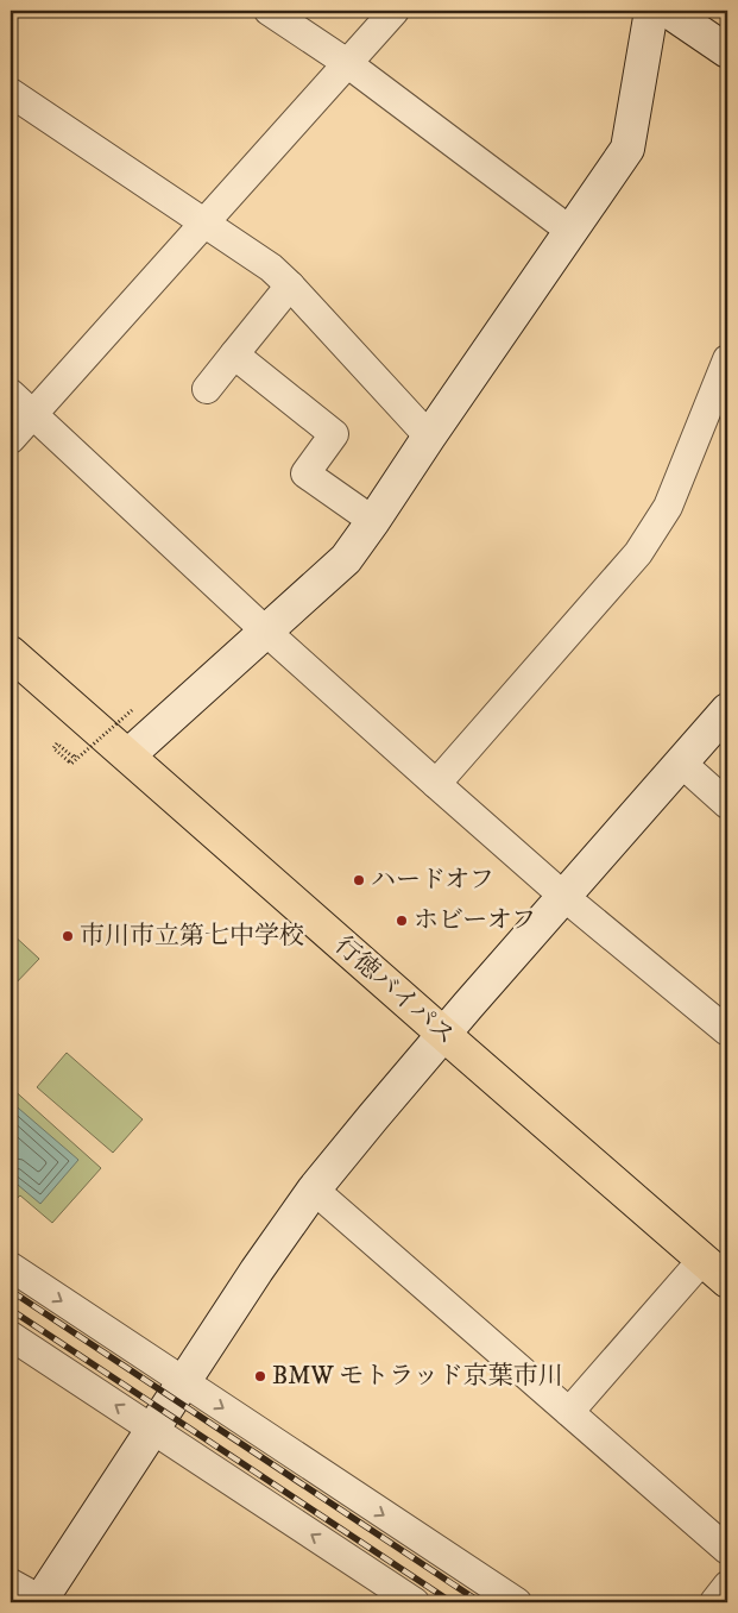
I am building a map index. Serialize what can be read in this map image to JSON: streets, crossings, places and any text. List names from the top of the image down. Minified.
{"streets":{"main road":["行徳バイパス"]},"places":["ハードオフ","ホビーオフ","市川市立第七中学校","BMW モトラッド京葉市川"]}
